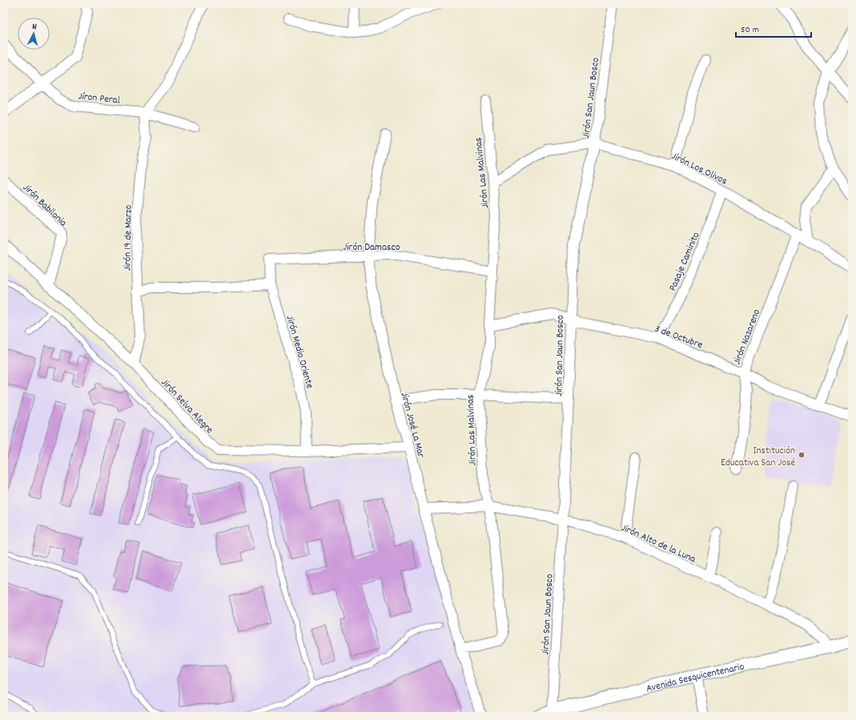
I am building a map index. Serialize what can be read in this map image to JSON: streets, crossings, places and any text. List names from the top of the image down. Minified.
{"streets":{"street":["Jíron Peral","Jirón San Jaun Bosco","Jirón Los Olivos","Jirón Las Malvinas","Jirón Babilonia","Jirón 19 de Marzo","Jirón Damasco","Pasaje Caminito","3 de Octubre","Jirón Nazareno","Jirón Medio Oriente","Jirón Selva Alegre","Jirón José La Mar","Jirón Alto de la Luna","Avenida Sesquicentenario"]},"crossings":[["Jíron Peral","Jirón 19 de Marzo"],["Jirón San Jaun Bosco","Jirón Los Olivos"],["Jirón San Jaun Bosco","3 de Octubre"],["Jirón San Jaun Bosco","Jirón Alto de la Luna"],["Jirón San Jaun Bosco","Avenida Sesquicentenario"],["Jirón Los Olivos","Jirón Las Malvinas"],["Jirón Los Olivos","Pasaje Caminito"],["Jirón Los Olivos","Jirón Nazareno"],["Jirón Las Malvinas","Jirón Damasco"],["Jirón Las Malvinas","3 de Octubre"],["Jirón Las Malvinas","Jirón José La Mar"],["Jirón Las Malvinas","Jirón Alto de la Luna"],["Jirón Babilonia","Jirón Selva Alegre"],["Jirón 19 de Marzo","Jirón Selva Alegre"],["Jirón Damasco","Jirón Medio Oriente"],["Jirón Damasco","Jirón José La Mar"],["Pasaje Caminito","3 de Octubre"],["3 de Octubre","Jirón Nazareno"],["Jirón Medio Oriente","Jirón Selva Alegre"],["Jirón Selva Alegre","Jirón José La Mar"],["Jirón José La Mar","Jirón Alto de la Luna"],["Jirón Alto de la Luna","Avenida Sesquicentenario"]],"places":["Institución Educativa San José"],"scale_bar":"50 m","north":"top"}
